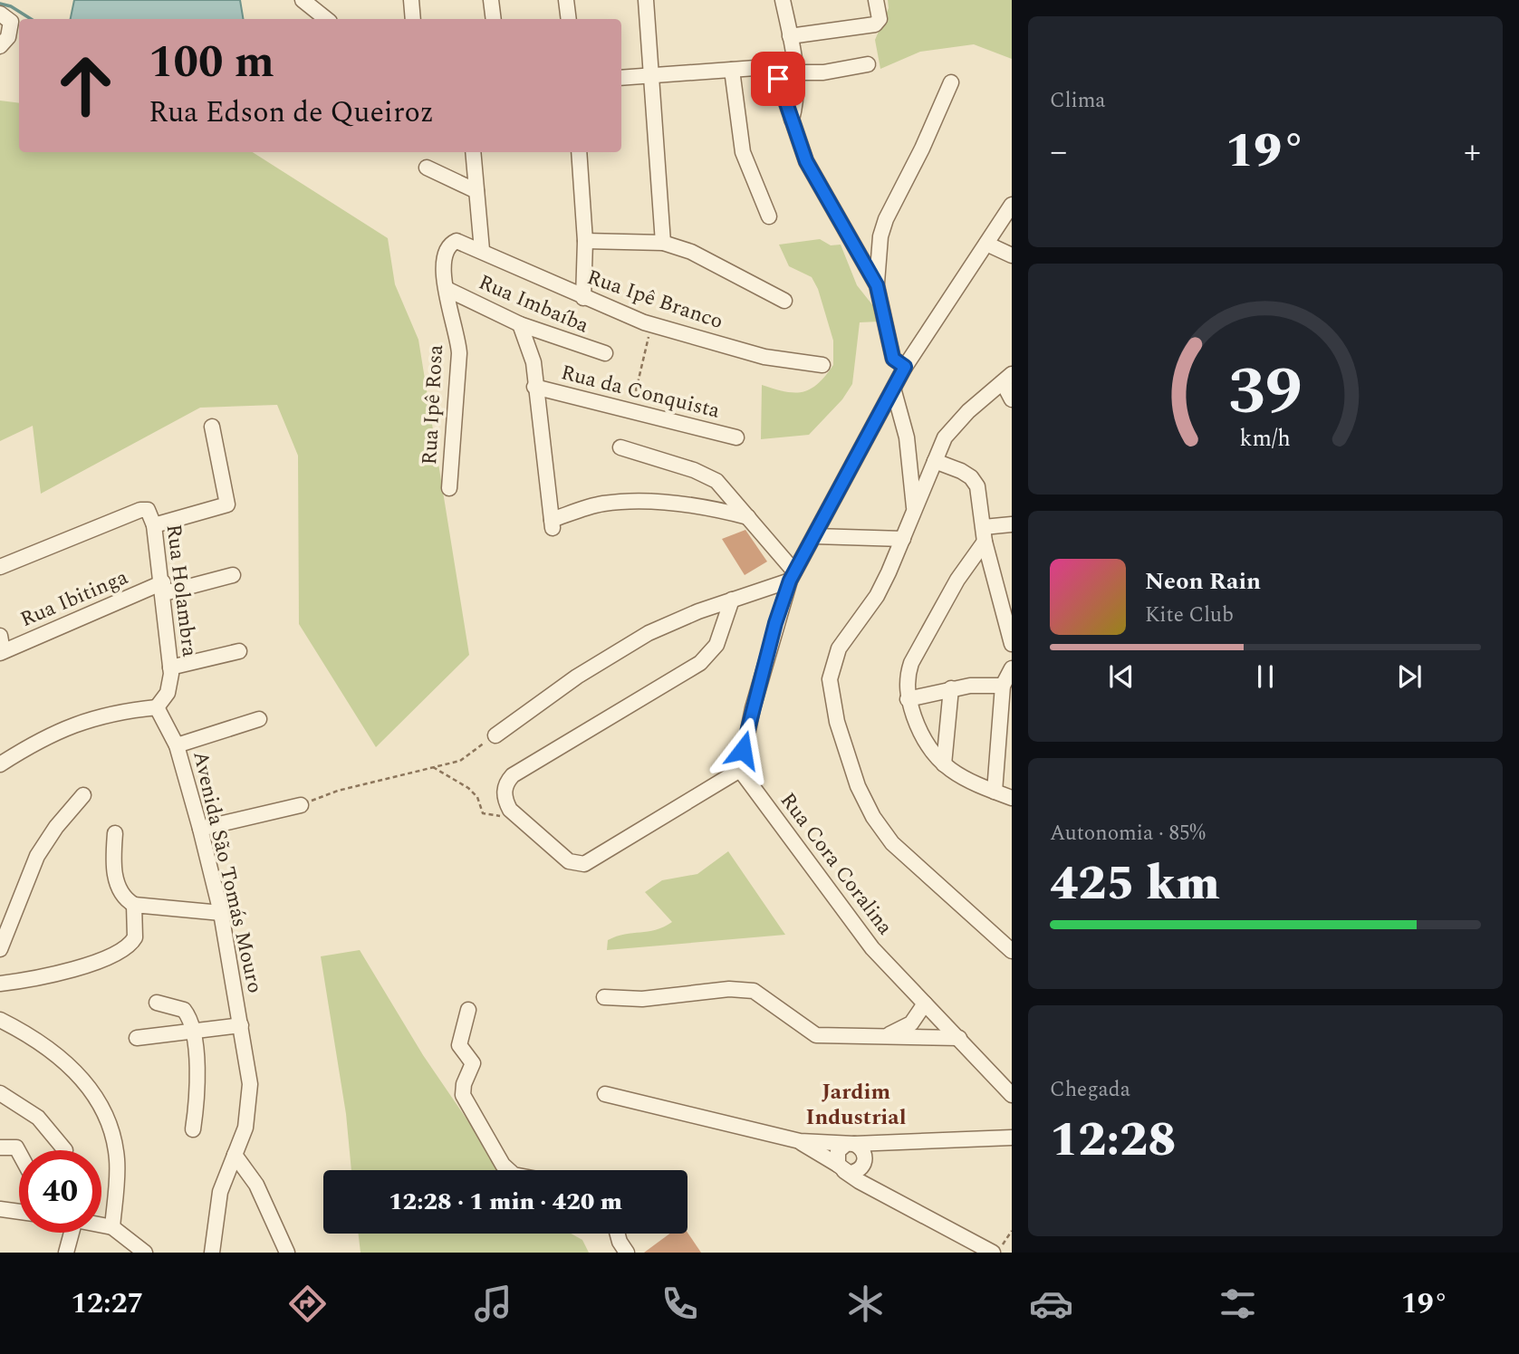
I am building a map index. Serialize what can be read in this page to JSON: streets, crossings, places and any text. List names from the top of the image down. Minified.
{"streets":{"street":["Rua Ipê Branco","Rua Imbaíba","Rua da Conquista","Rua Ipê Rosa","Rua Holambra","Rua Ibitinga","Rua Cora Coralina","Avenida São Tomás Mouro"]},"crossings":[["Rua Ipê Branco","Rua Ipê Rosa"],["Rua Imbaíba","Rua Ipê Rosa"],["Rua Holambra","Rua Ibitinga"],["Rua Holambra","Avenida São Tomás Mouro"]],"districts":["Jardim Industrial"],"page":{"tile":["Clima",["Autonomia · 85%","425 km"],["Chegada","12:28"]],"turn":["100 m","Rua Edson de Queiroz"],"heat":["−","19°","+"],"song":["Neon Rain","Kite Club"],"limit":"40","trip":"12:28 · 1 min · 420 m","tabs":["12:27","19°"],"gauge":["39","km/h"]}}
